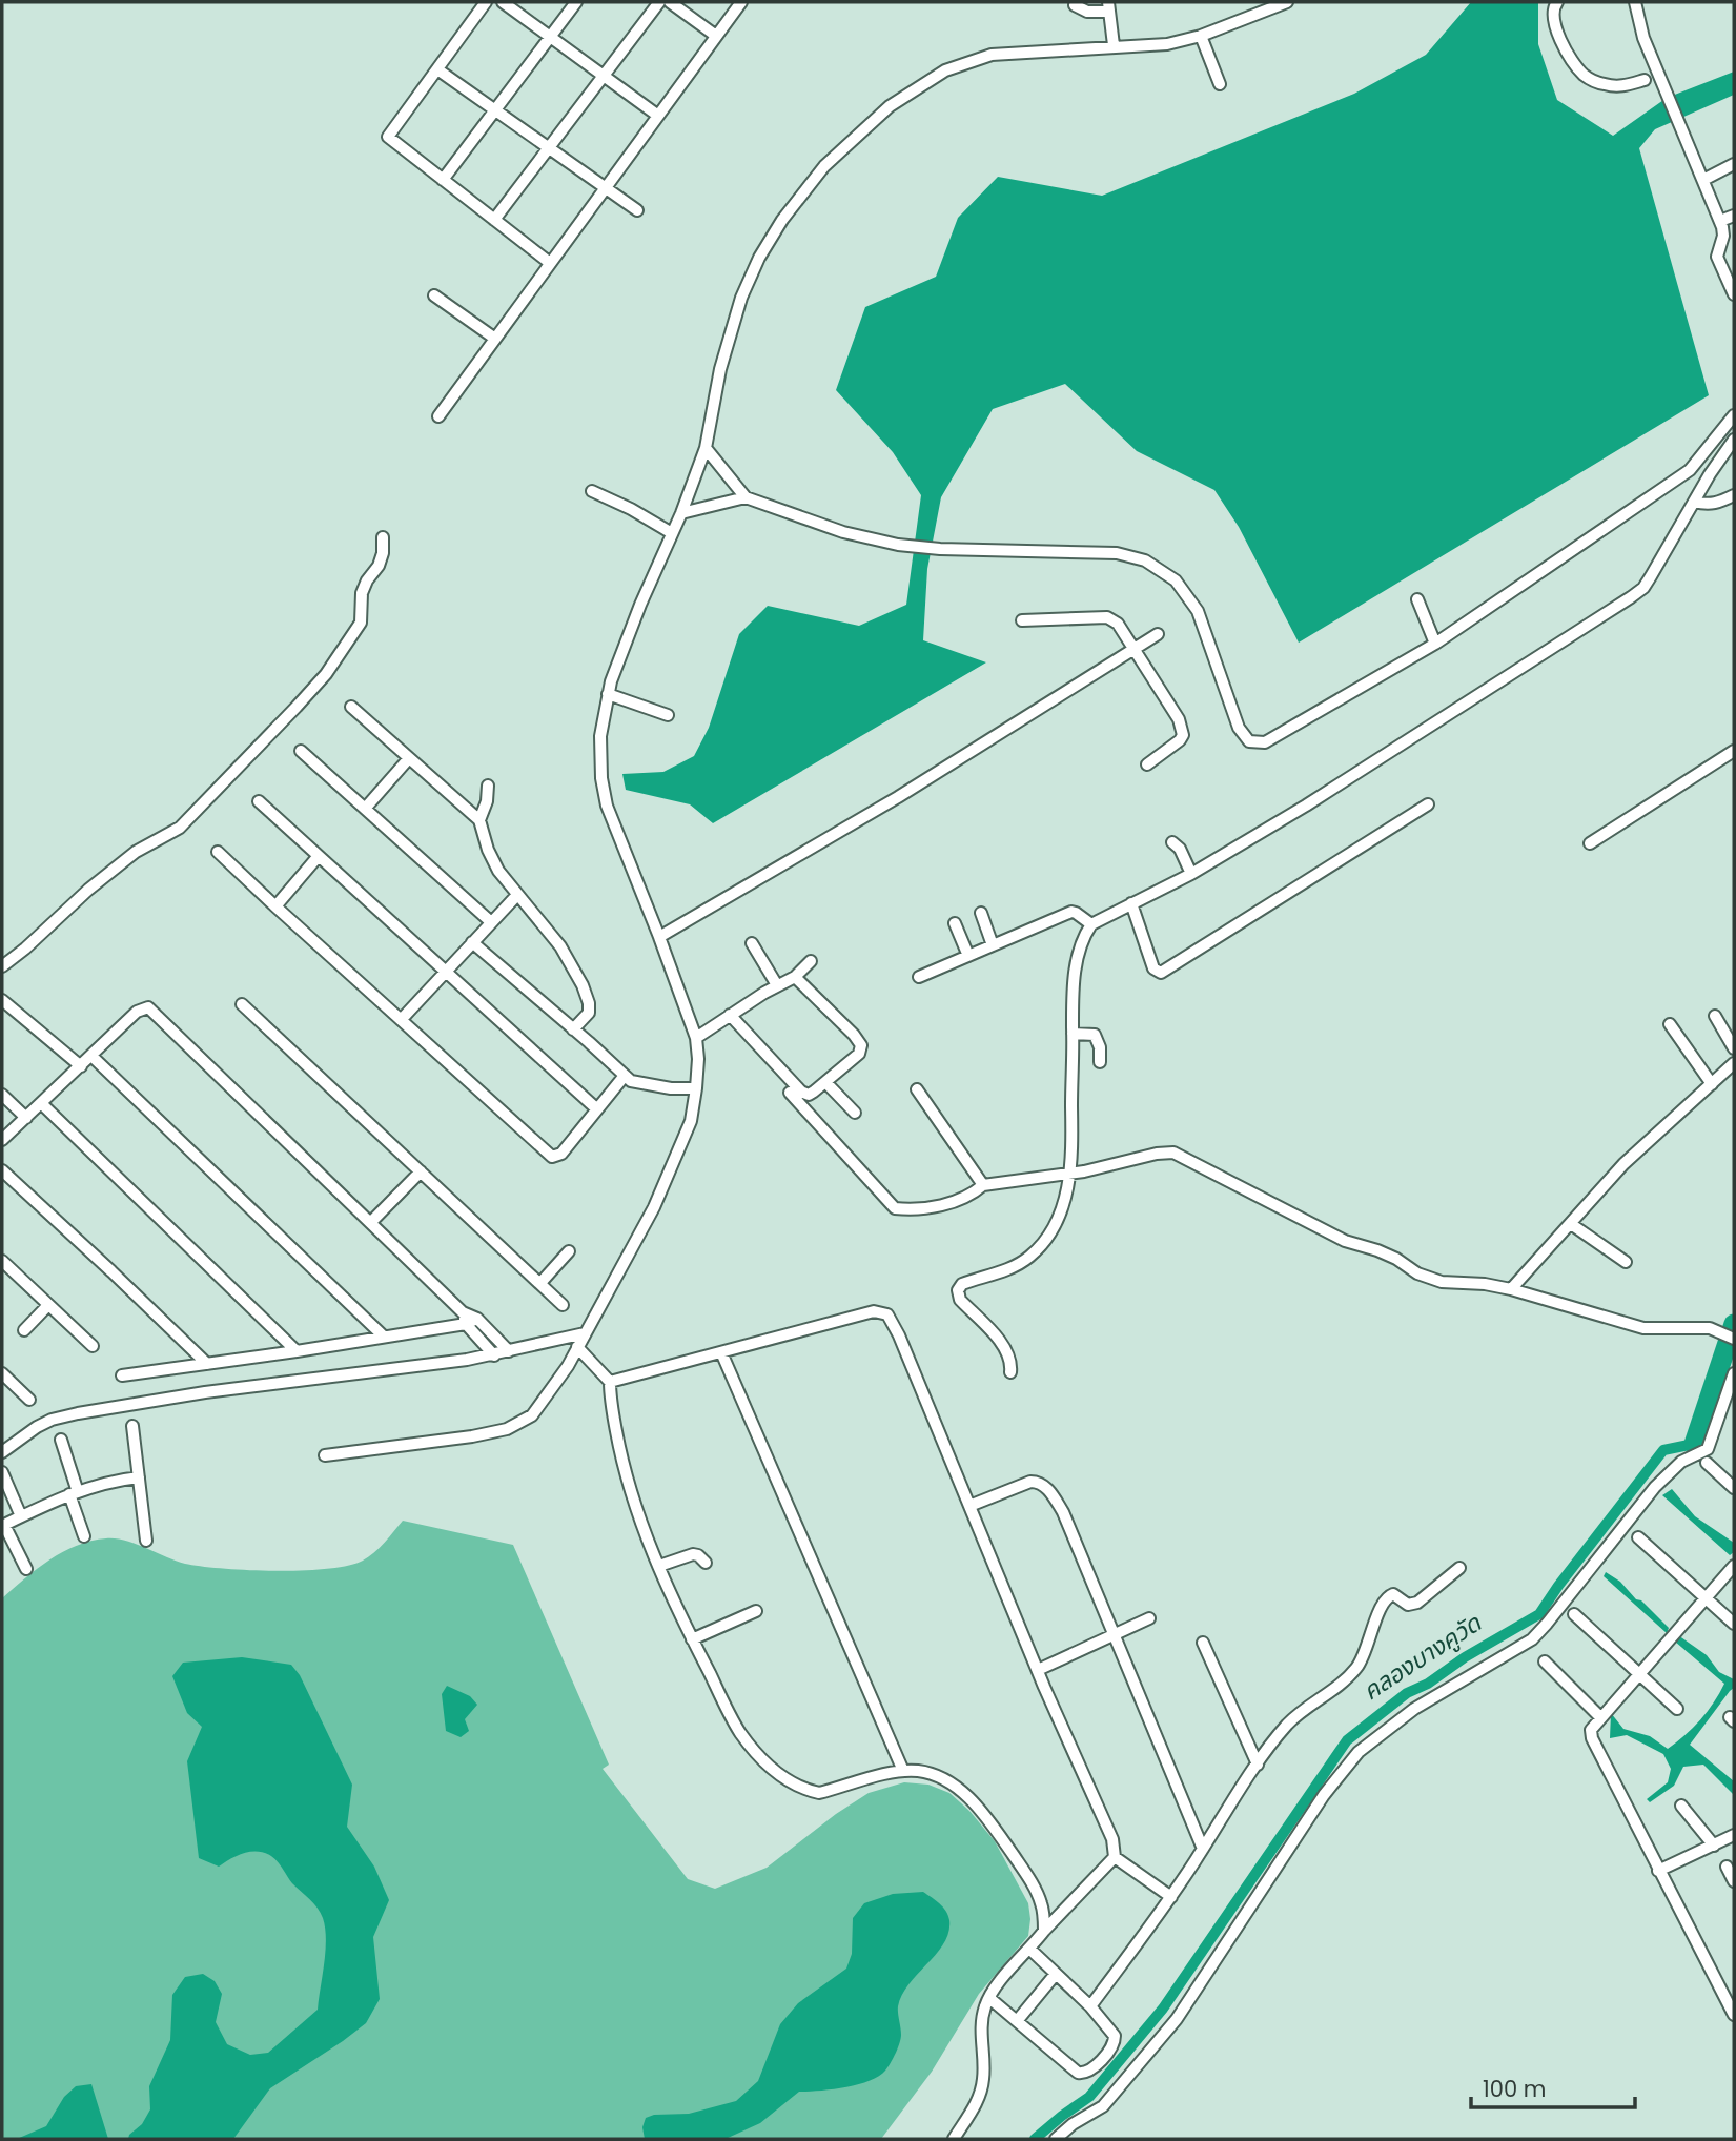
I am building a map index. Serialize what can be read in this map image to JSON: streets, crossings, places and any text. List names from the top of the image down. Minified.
{"water":["คลองบางคูวัด"],"scale_bar":"100 m"}
